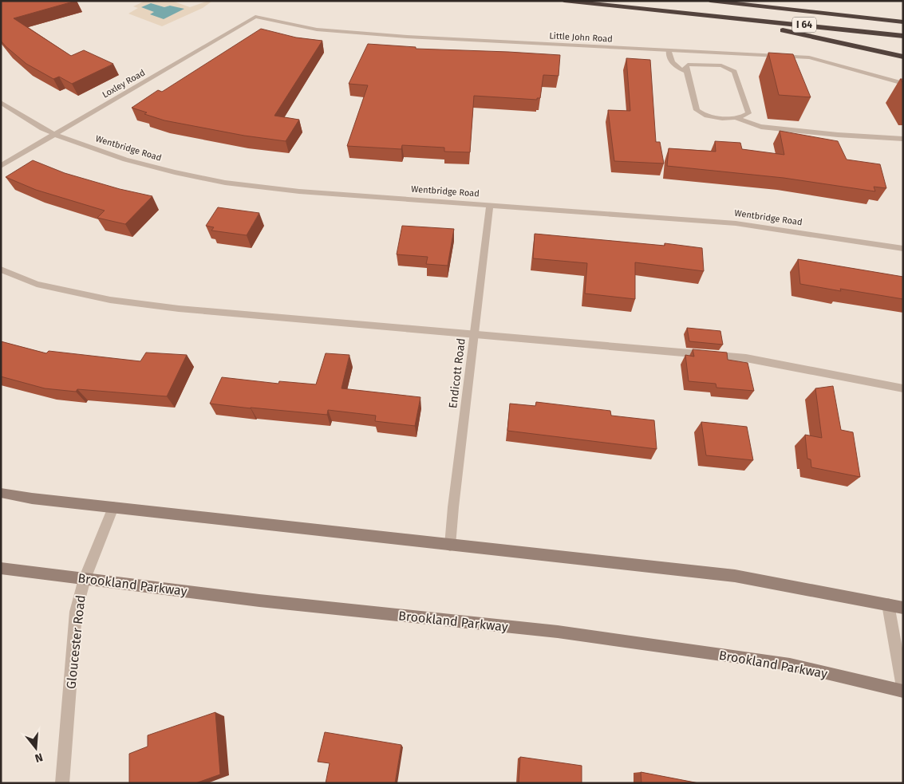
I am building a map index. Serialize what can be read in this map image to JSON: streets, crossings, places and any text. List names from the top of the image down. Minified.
{"streets":{"highway":["I 64"],"main road":["Brookland Parkway"],"street":["Little John Road","Loxley Road","Wentbridge Road","Endicott Road","Gloucester Road"]},"crossings":[["Little John Road","Loxley Road"],["Loxley Road","Wentbridge Road"],["Wentbridge Road","Endicott Road"],["Brookland Parkway","Gloucester Road"]],"north":"bottom"}
